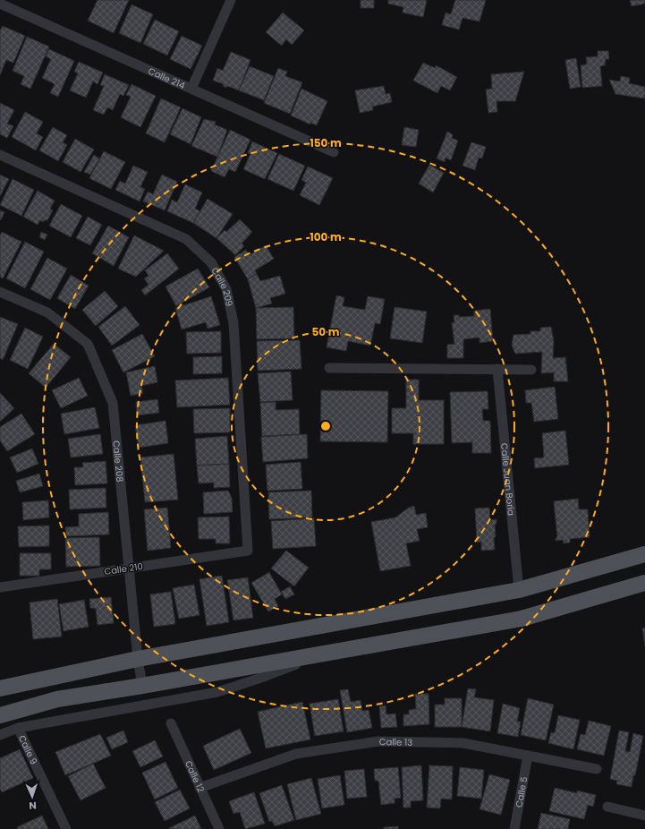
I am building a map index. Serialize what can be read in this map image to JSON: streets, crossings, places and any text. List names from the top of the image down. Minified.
{"streets":{"street":["Calle 214","Calle 209","Calle 208","Calle Juan Boria","Calle 210","Calle 13","Calle 9","Calle 12","Calle 5"]},"crossings":[["Calle 209","Calle 210"],["Calle 208","Calle 210"],["Calle 13","Calle 12"],["Calle 13","Calle 5"]],"north":"bottom","rings":["150 m","100 m","50 m"]}
